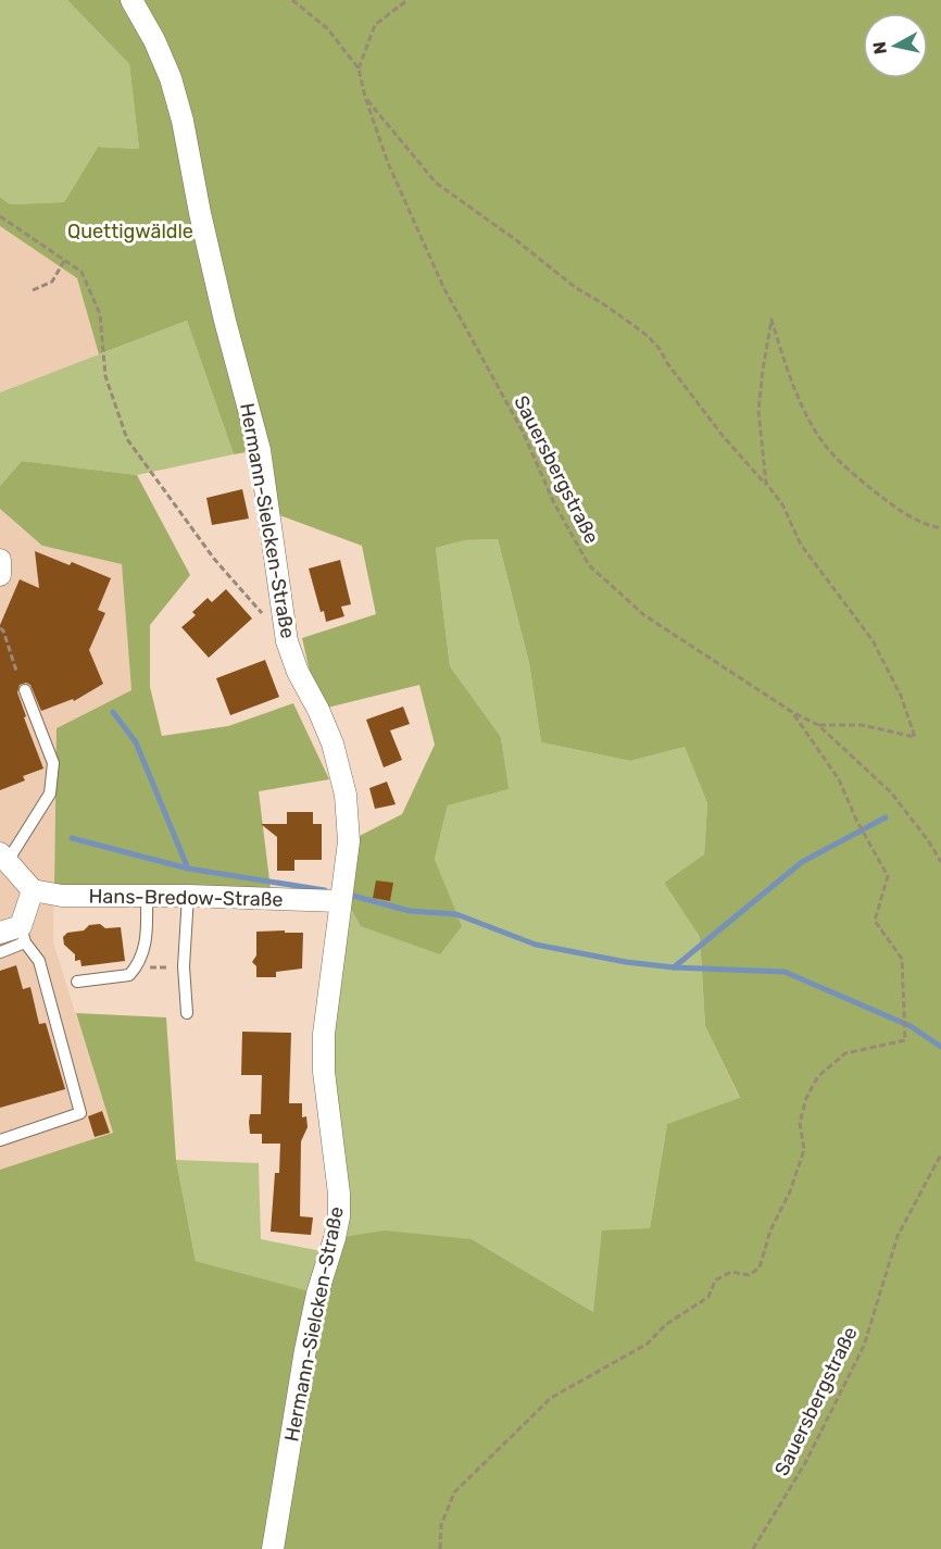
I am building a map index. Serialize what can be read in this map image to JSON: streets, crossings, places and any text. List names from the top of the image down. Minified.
{"streets":{"street":["Hermann-Sielcken-Straße","Hans-Bredow-Straße"],"path":["Sauersbergstraße"]},"crossings":[["Hermann-Sielcken-Straße","Hans-Bredow-Straße"]],"parks":["Quettigwäldle"],"north":"left"}
